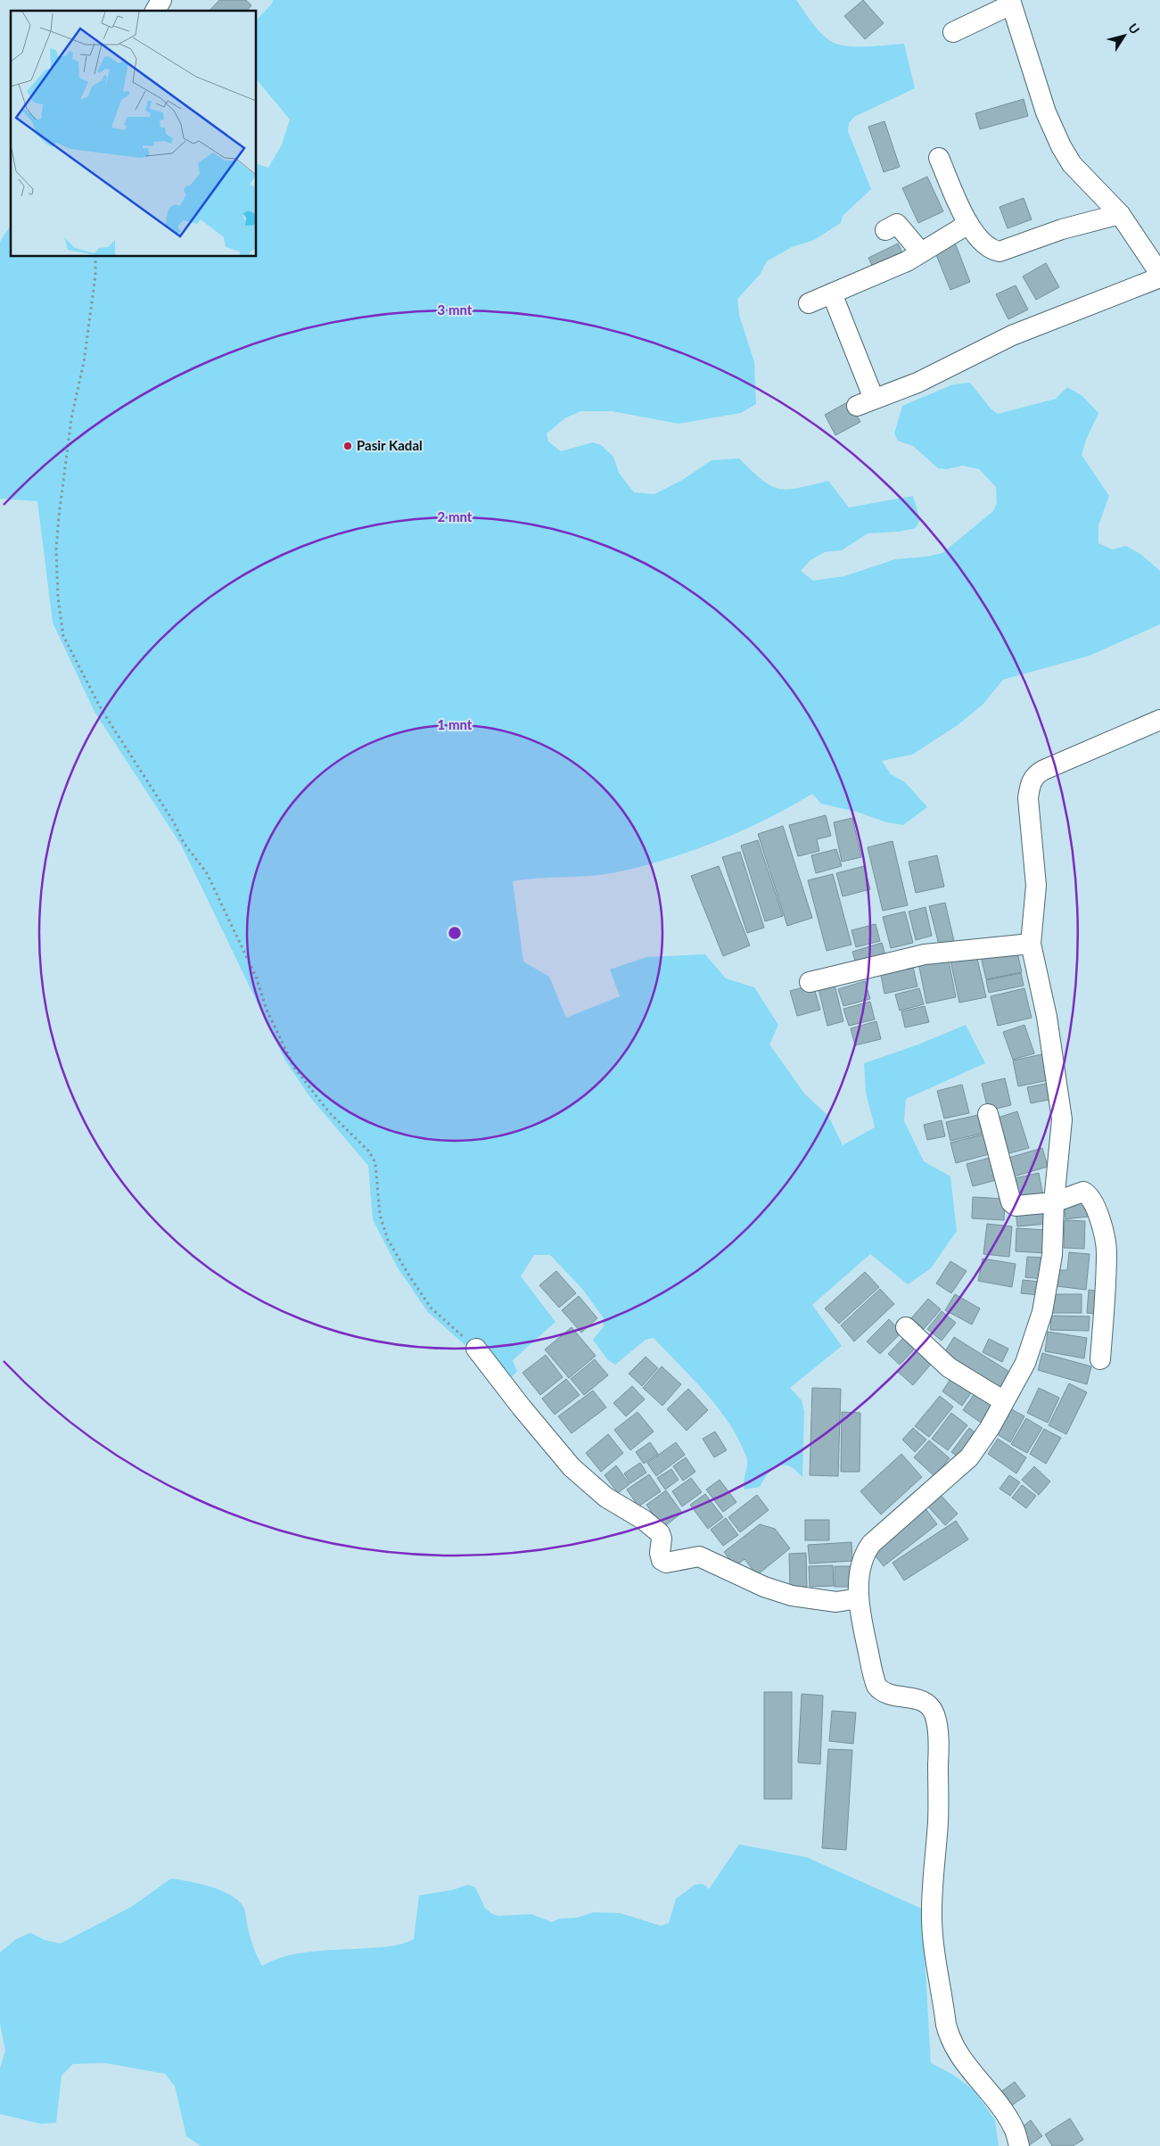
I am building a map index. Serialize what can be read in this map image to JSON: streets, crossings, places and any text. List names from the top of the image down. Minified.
{"places":["Pasir Kadal"],"north":"top right","rings":["3 mnt","2 mnt","1 mnt"]}
